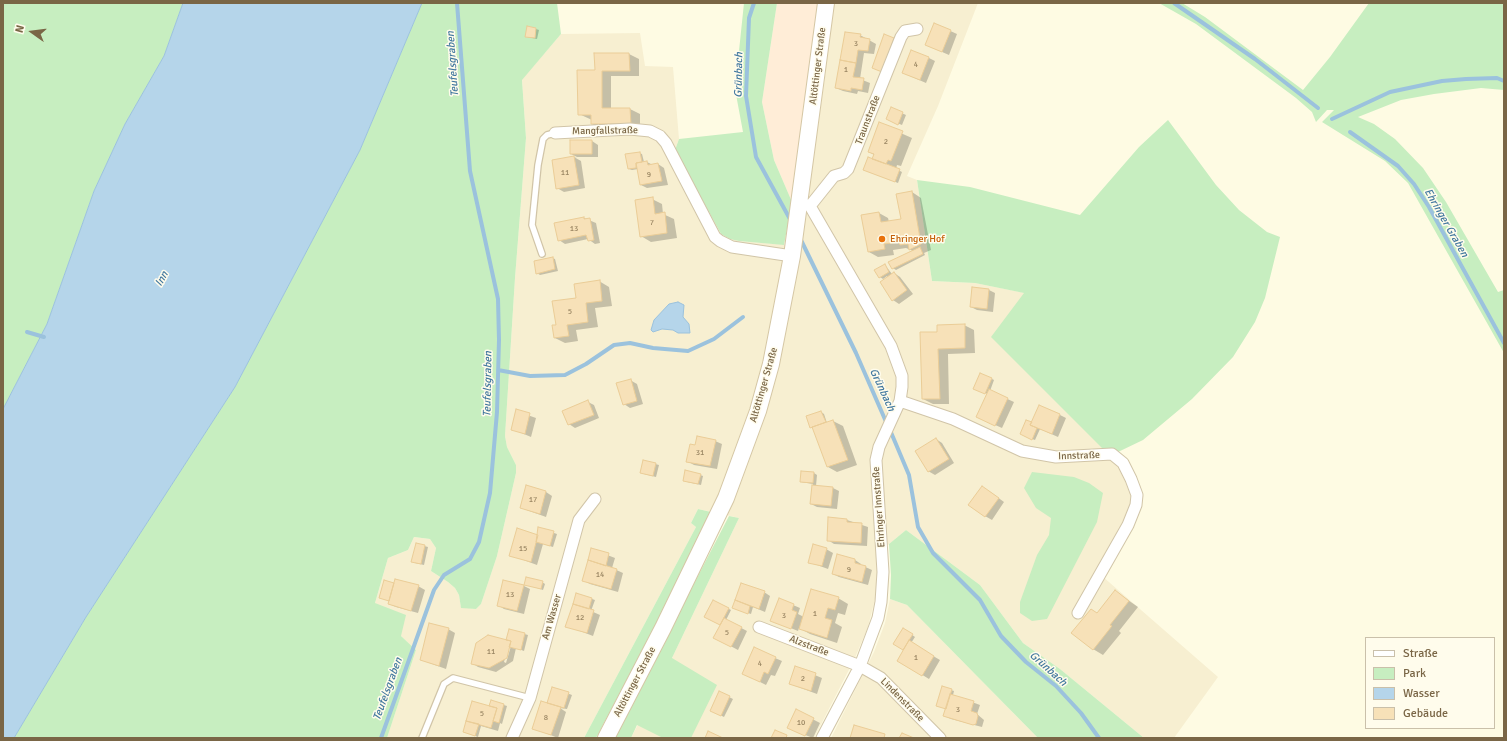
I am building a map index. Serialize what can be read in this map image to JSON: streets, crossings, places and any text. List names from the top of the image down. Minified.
{"streets":{"main road":["Altöttinger Straße"],"street":["Traunstraße","Mangfallstraße","Innstraße","Ehringer Innstraße","Am Wasser","Alzstraße","Lindenstraße"]},"crossings":[["Altöttinger Straße","Traunstraße"],["Altöttinger Straße","Mangfallstraße"],["Altöttinger Straße","Ehringer Innstraße"],["Traunstraße","Ehringer Innstraße"],["Innstraße","Ehringer Innstraße"],["Ehringer Innstraße","Alzstraße"],["Ehringer Innstraße","Lindenstraße"],["Alzstraße","Lindenstraße"]],"water":["Teufelsgraben","Grünbach","Ehringer Graben","Inn"],"places":["Ehringer Hof"],"house_numbers":["3","4","1","2","11","9","7","13","5","31","17","15","9","14","13","1","3","12","5","11","1","4","2","3","5","8","10"],"legend":["Straße","Park","Wasser","Gebäude"],"north":"left"}
